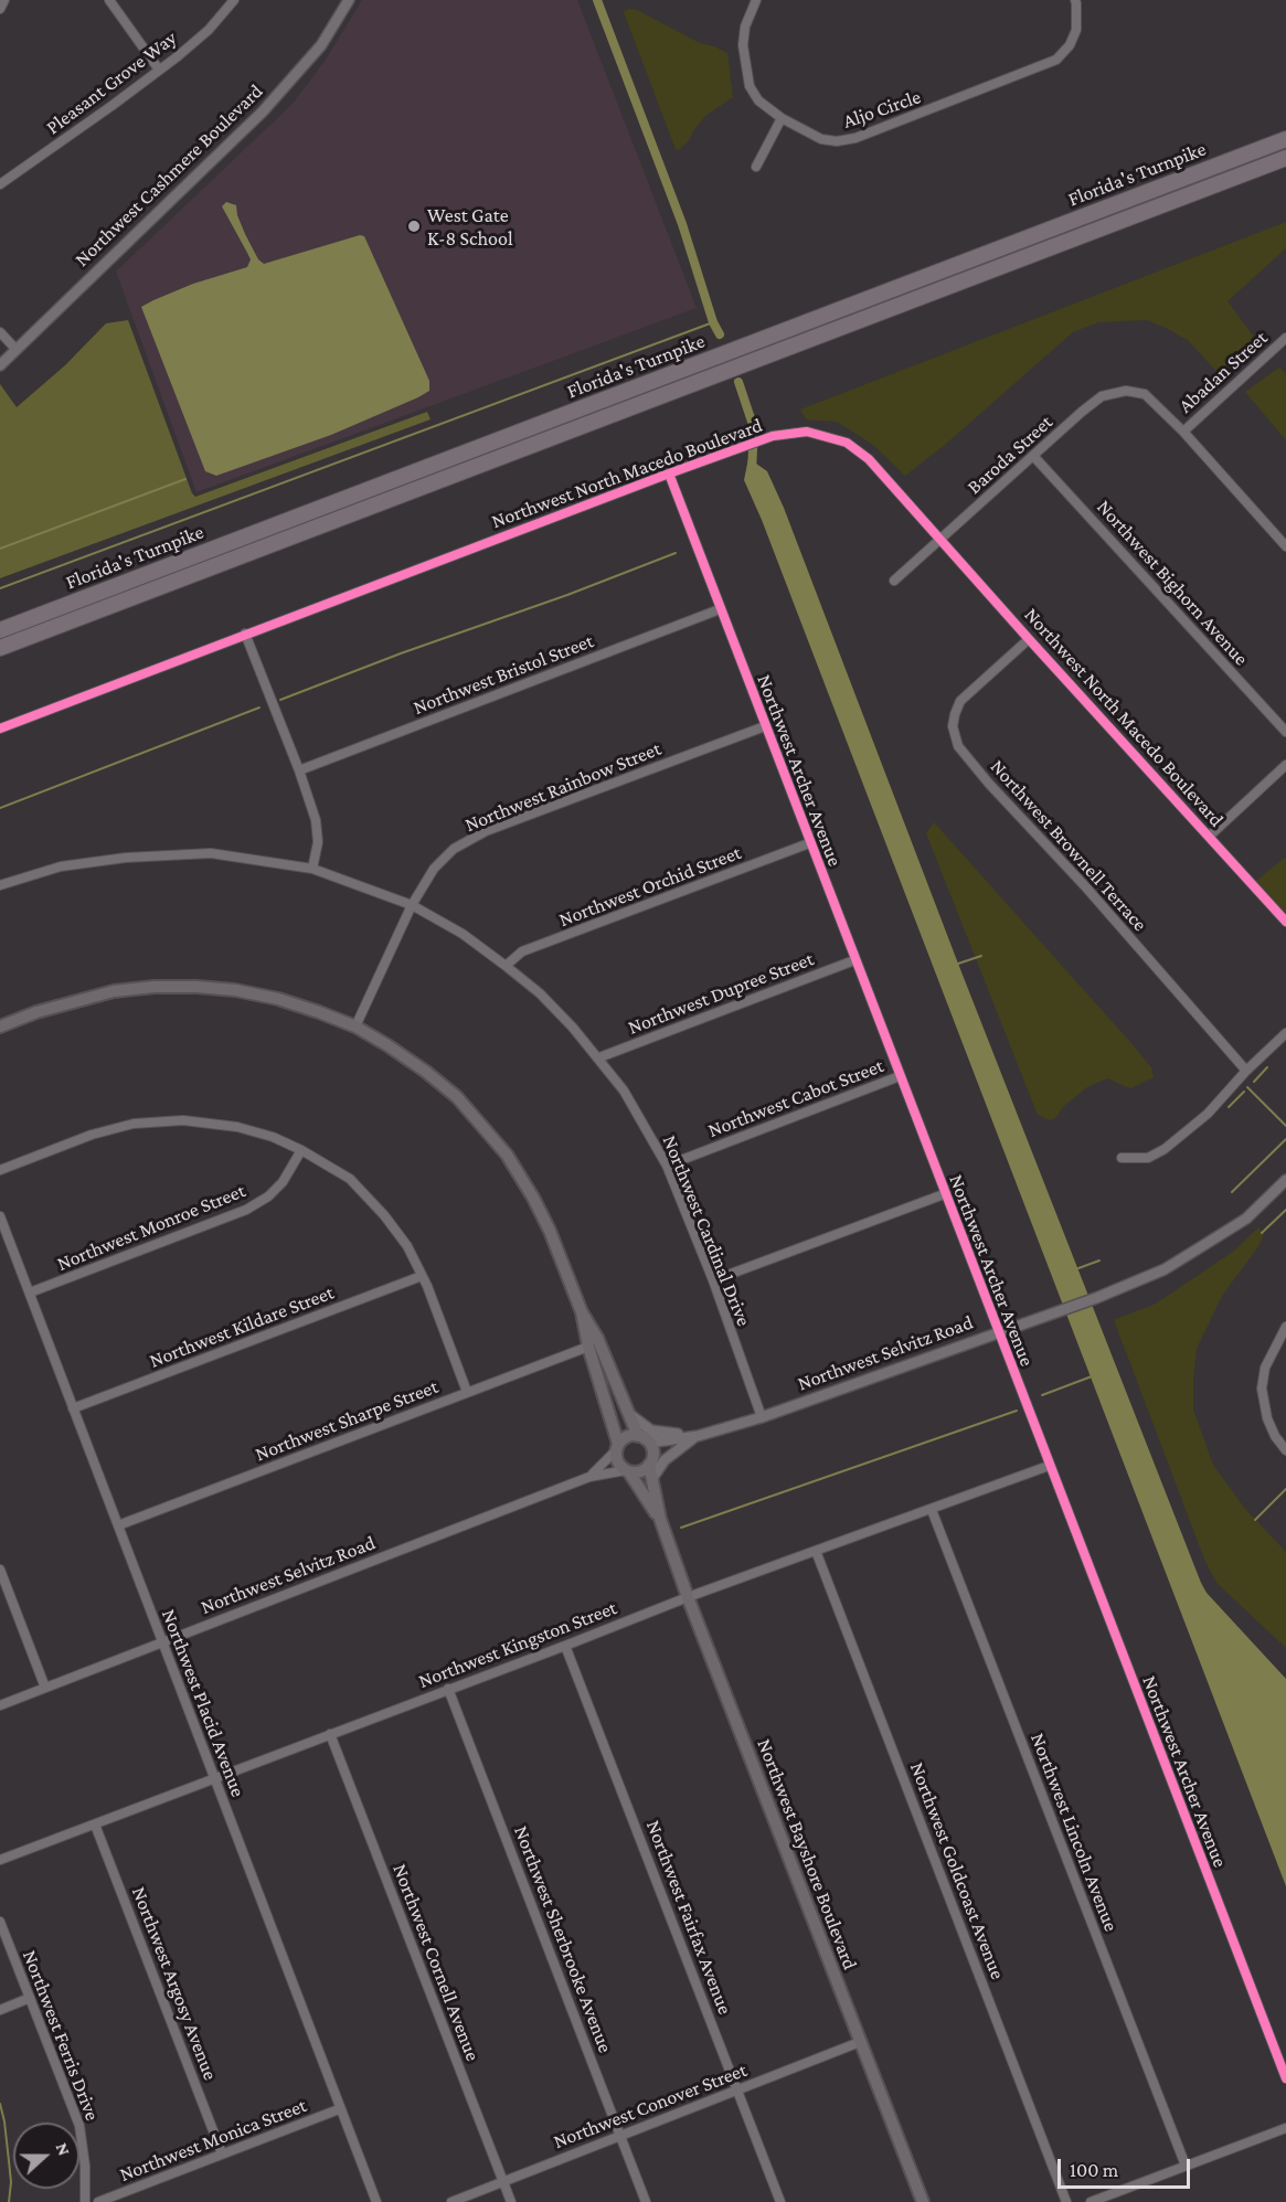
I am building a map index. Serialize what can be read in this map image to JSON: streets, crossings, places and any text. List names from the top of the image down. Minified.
{"streets":{"highway":["Florida's Turnpike"],"main road":["Northwest Bayshore Boulevard"],"street":["Pleasant Grove Way","Aljo Circle","Northwest Cashmere Boulevard","Abadan Street","Baroda Street","Northwest North Macedo Boulevard","Northwest Bighorn Avenue","Northwest Bristol Street","Northwest Archer Avenue","Northwest Rainbow Street","Northwest Brownell Terrace","Northwest Orchid Street","Northwest Dupree Street","Northwest Cabot Street","Northwest Monroe Street","Northwest Cardinal Drive","Northwest Kildare Street","Northwest Selvitz Road","Northwest Sharpe Street","Northwest Kingston Street","Northwest Placid Avenue","Northwest Lincoln Avenue","Northwest Goldcoast Avenue","Northwest Fairfax Avenue","Northwest Sherbrooke Avenue","Northwest Cornell Avenue","Northwest Argosy Avenue","Northwest Ferris Drive","Northwest Conover Street","Northwest Monica Street"]},"crossings":[["Abadan Street","Baroda Street"],["Baroda Street","Northwest North Macedo Boulevard"],["Baroda Street","Northwest Bighorn Avenue"],["Northwest North Macedo Boulevard","Northwest Archer Avenue"],["Northwest North Macedo Boulevard","Northwest Brownell Terrace"],["Northwest Bristol Street","Northwest Archer Avenue"],["Northwest Archer Avenue","Northwest Rainbow Street"],["Northwest Archer Avenue","Northwest Orchid Street"],["Northwest Archer Avenue","Northwest Dupree Street"],["Northwest Archer Avenue","Northwest Cabot Street"],["Northwest Archer Avenue","Northwest Selvitz Road"],["Northwest Archer Avenue","Northwest Kingston Street"],["Northwest Rainbow Street","Northwest Cardinal Drive"],["Northwest Orchid Street","Northwest Cardinal Drive"],["Northwest Dupree Street","Northwest Cardinal Drive"],["Northwest Cabot Street","Northwest Cardinal Drive"],["Northwest Monroe Street","Northwest Placid Avenue"],["Northwest Cardinal Drive","Northwest Selvitz Road"],["Northwest Kildare Street","Northwest Placid Avenue"],["Northwest Selvitz Road","Northwest Placid Avenue"],["Northwest Selvitz Road","Northwest Bayshore Boulevard"],["Northwest Sharpe Street","Northwest Placid Avenue"],["Northwest Kingston Street","Northwest Placid Avenue"],["Northwest Kingston Street","Northwest Lincoln Avenue"],["Northwest Kingston Street","Northwest Bayshore Boulevard"],["Northwest Kingston Street","Northwest Goldcoast Avenue"],["Northwest Kingston Street","Northwest Fairfax Avenue"],["Northwest Kingston Street","Northwest Sherbrooke Avenue"],["Northwest Kingston Street","Northwest Cornell Avenue"],["Northwest Kingston Street","Northwest Argosy Avenue"],["Northwest Placid Avenue","Northwest Monica Street"],["Northwest Bayshore Boulevard","Northwest Conover Street"],["Northwest Fairfax Avenue","Northwest Conover Street"],["Northwest Sherbrooke Avenue","Northwest Conover Street"],["Northwest Cornell Avenue","Northwest Conover Street"],["Northwest Argosy Avenue","Northwest Monica Street"]],"places":["West Gate K-8 School"],"scale_bar":"100 m","north":"right"}
